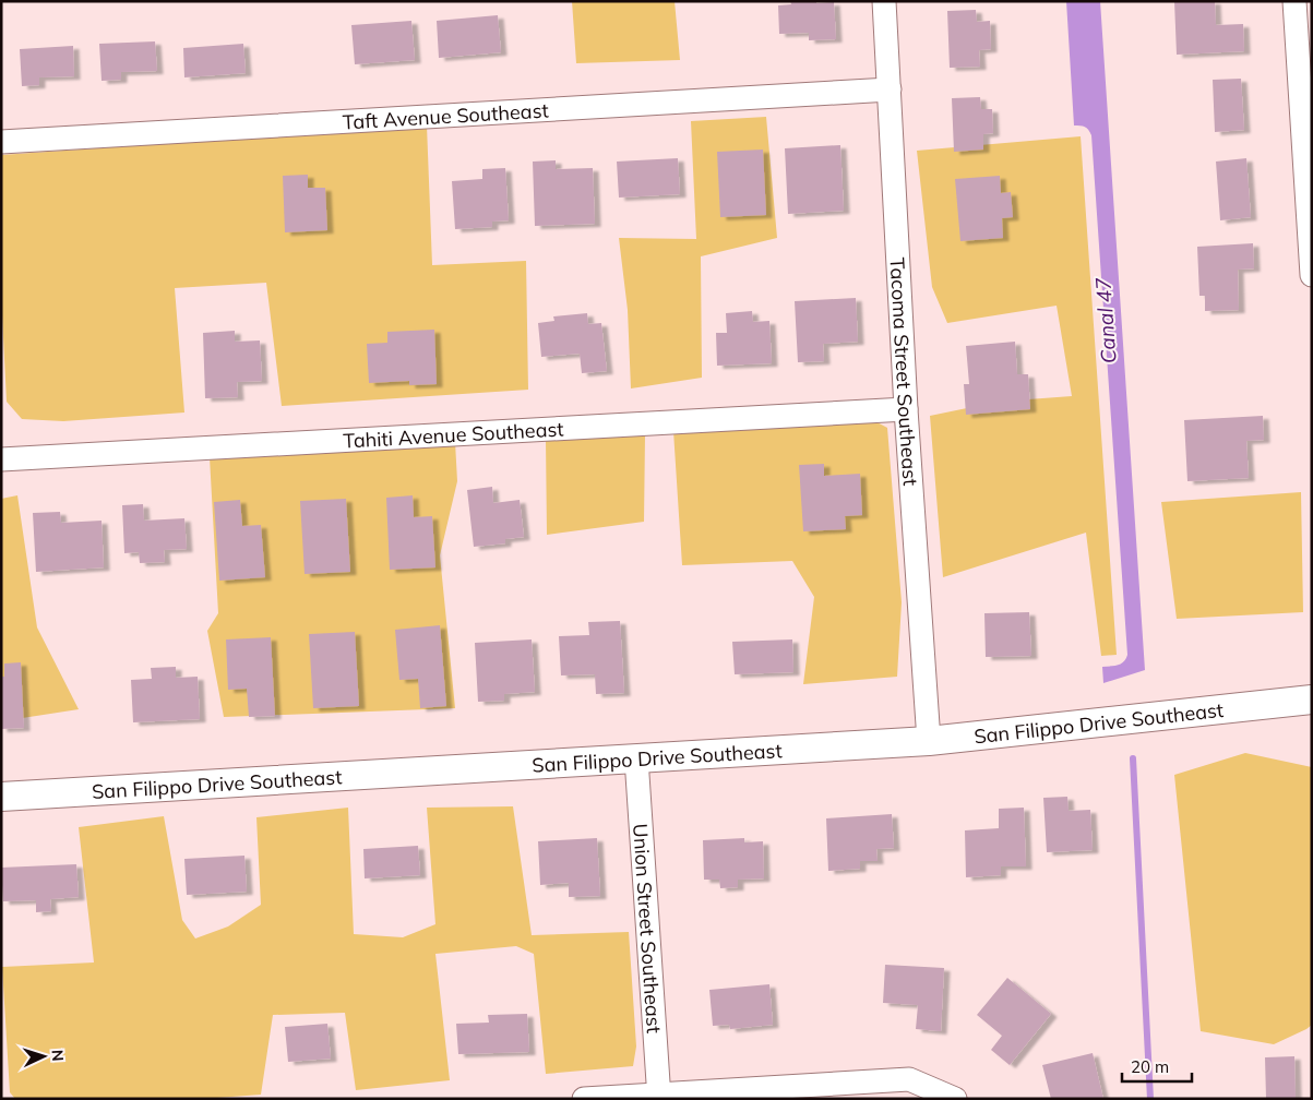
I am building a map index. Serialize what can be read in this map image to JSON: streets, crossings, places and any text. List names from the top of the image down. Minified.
{"streets":{"street":["Taft Avenue Southeast","Tacoma Street Southeast","Tahiti Avenue Southeast","San Filippo Drive Southeast","Union Street Southeast"]},"crossings":[["Taft Avenue Southeast","Tacoma Street Southeast"],["Tacoma Street Southeast","Tahiti Avenue Southeast"],["Tacoma Street Southeast","San Filippo Drive Southeast"],["San Filippo Drive Southeast","Union Street Southeast"]],"water":["Canal 47"],"scale_bar":"20 m","north":"right"}
